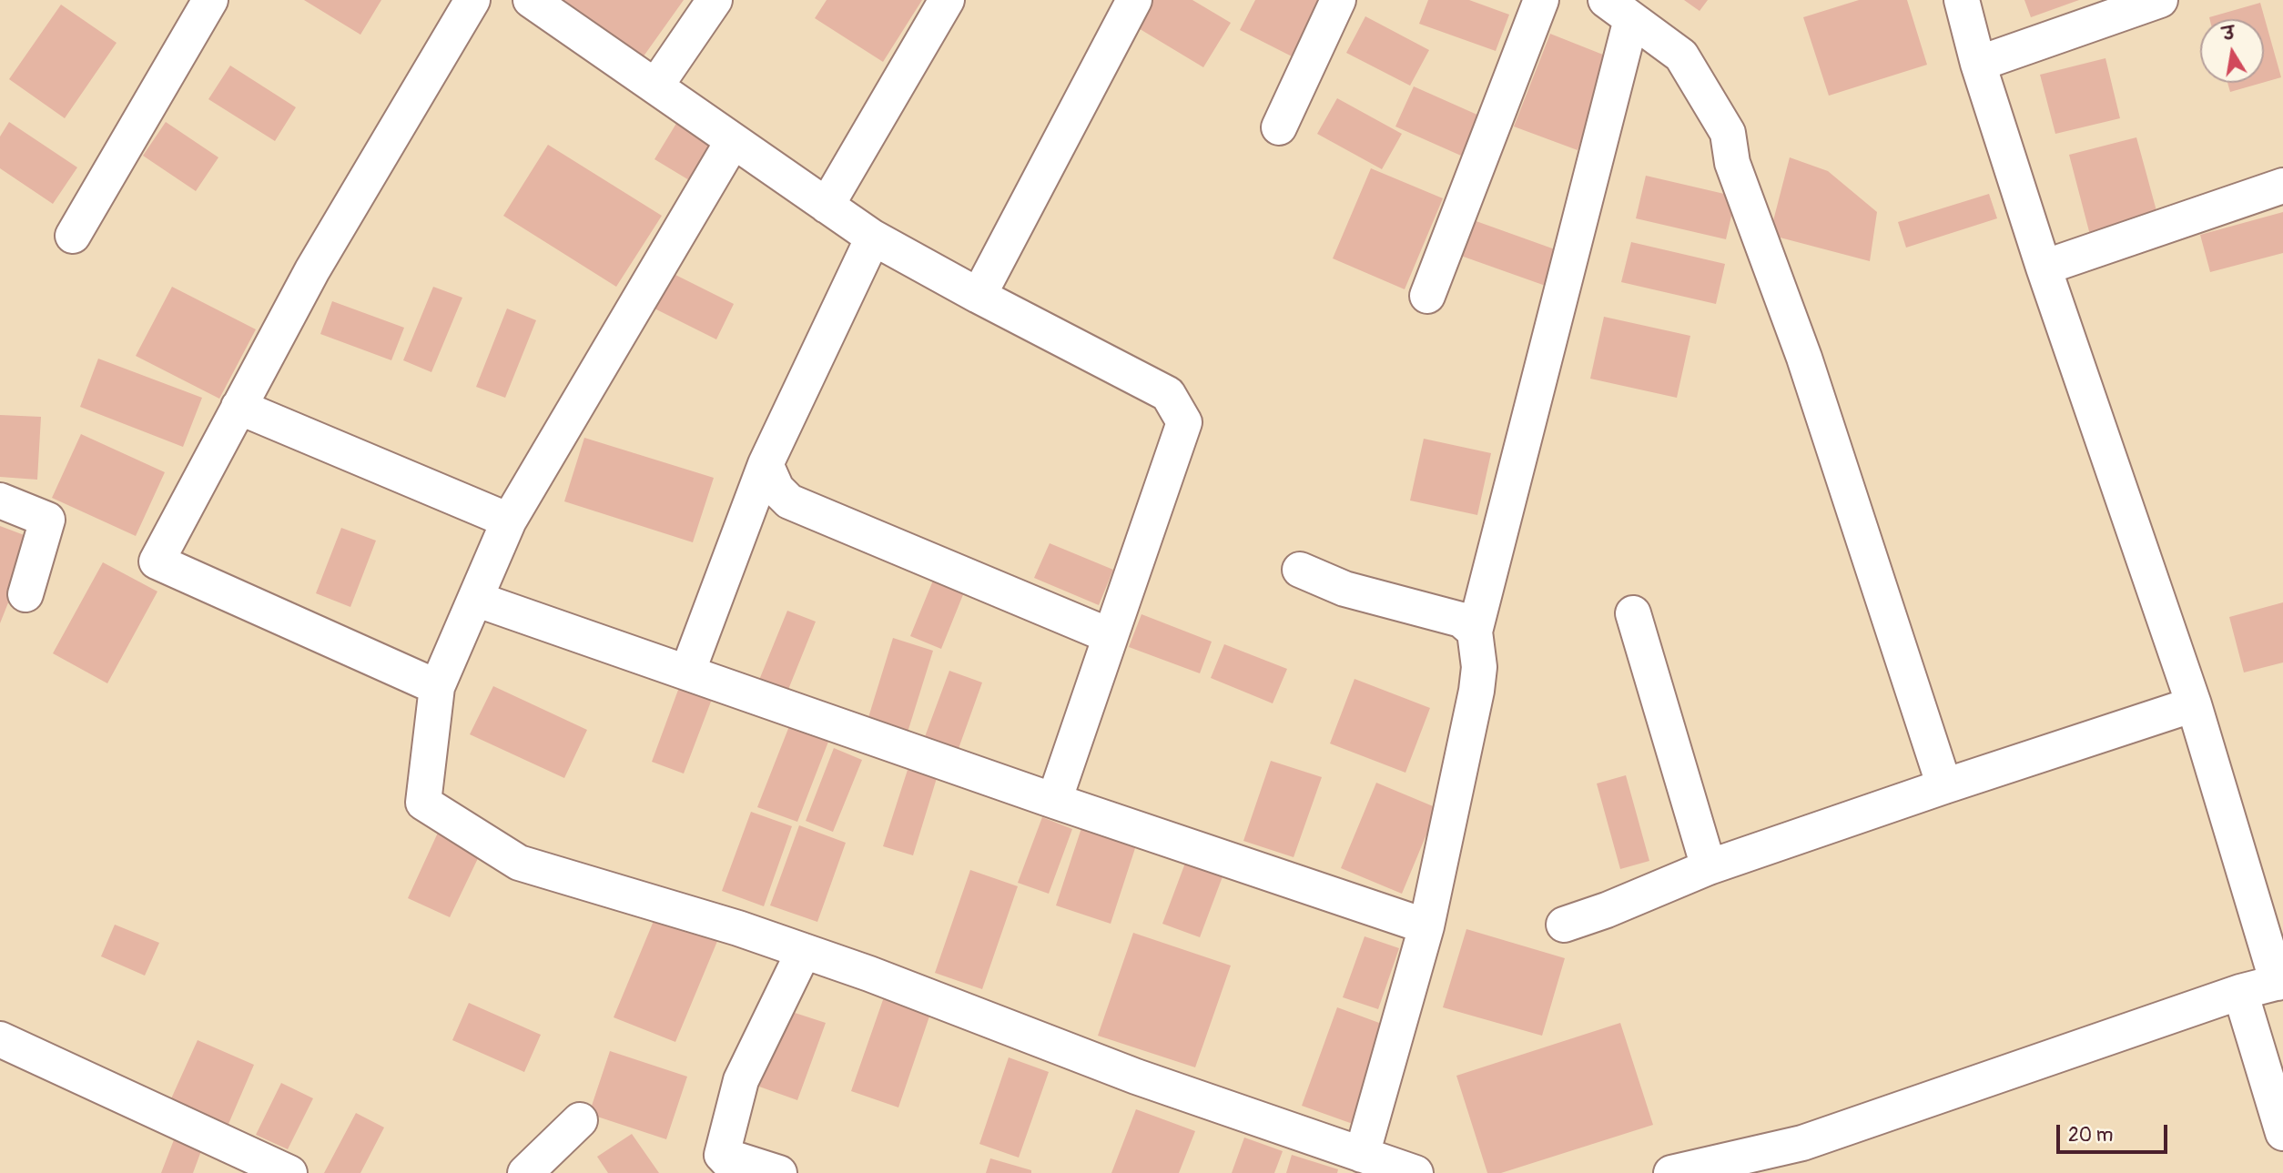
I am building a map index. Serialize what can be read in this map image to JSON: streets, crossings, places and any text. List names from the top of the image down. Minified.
{"scale_bar":"20 m","north":"top"}
